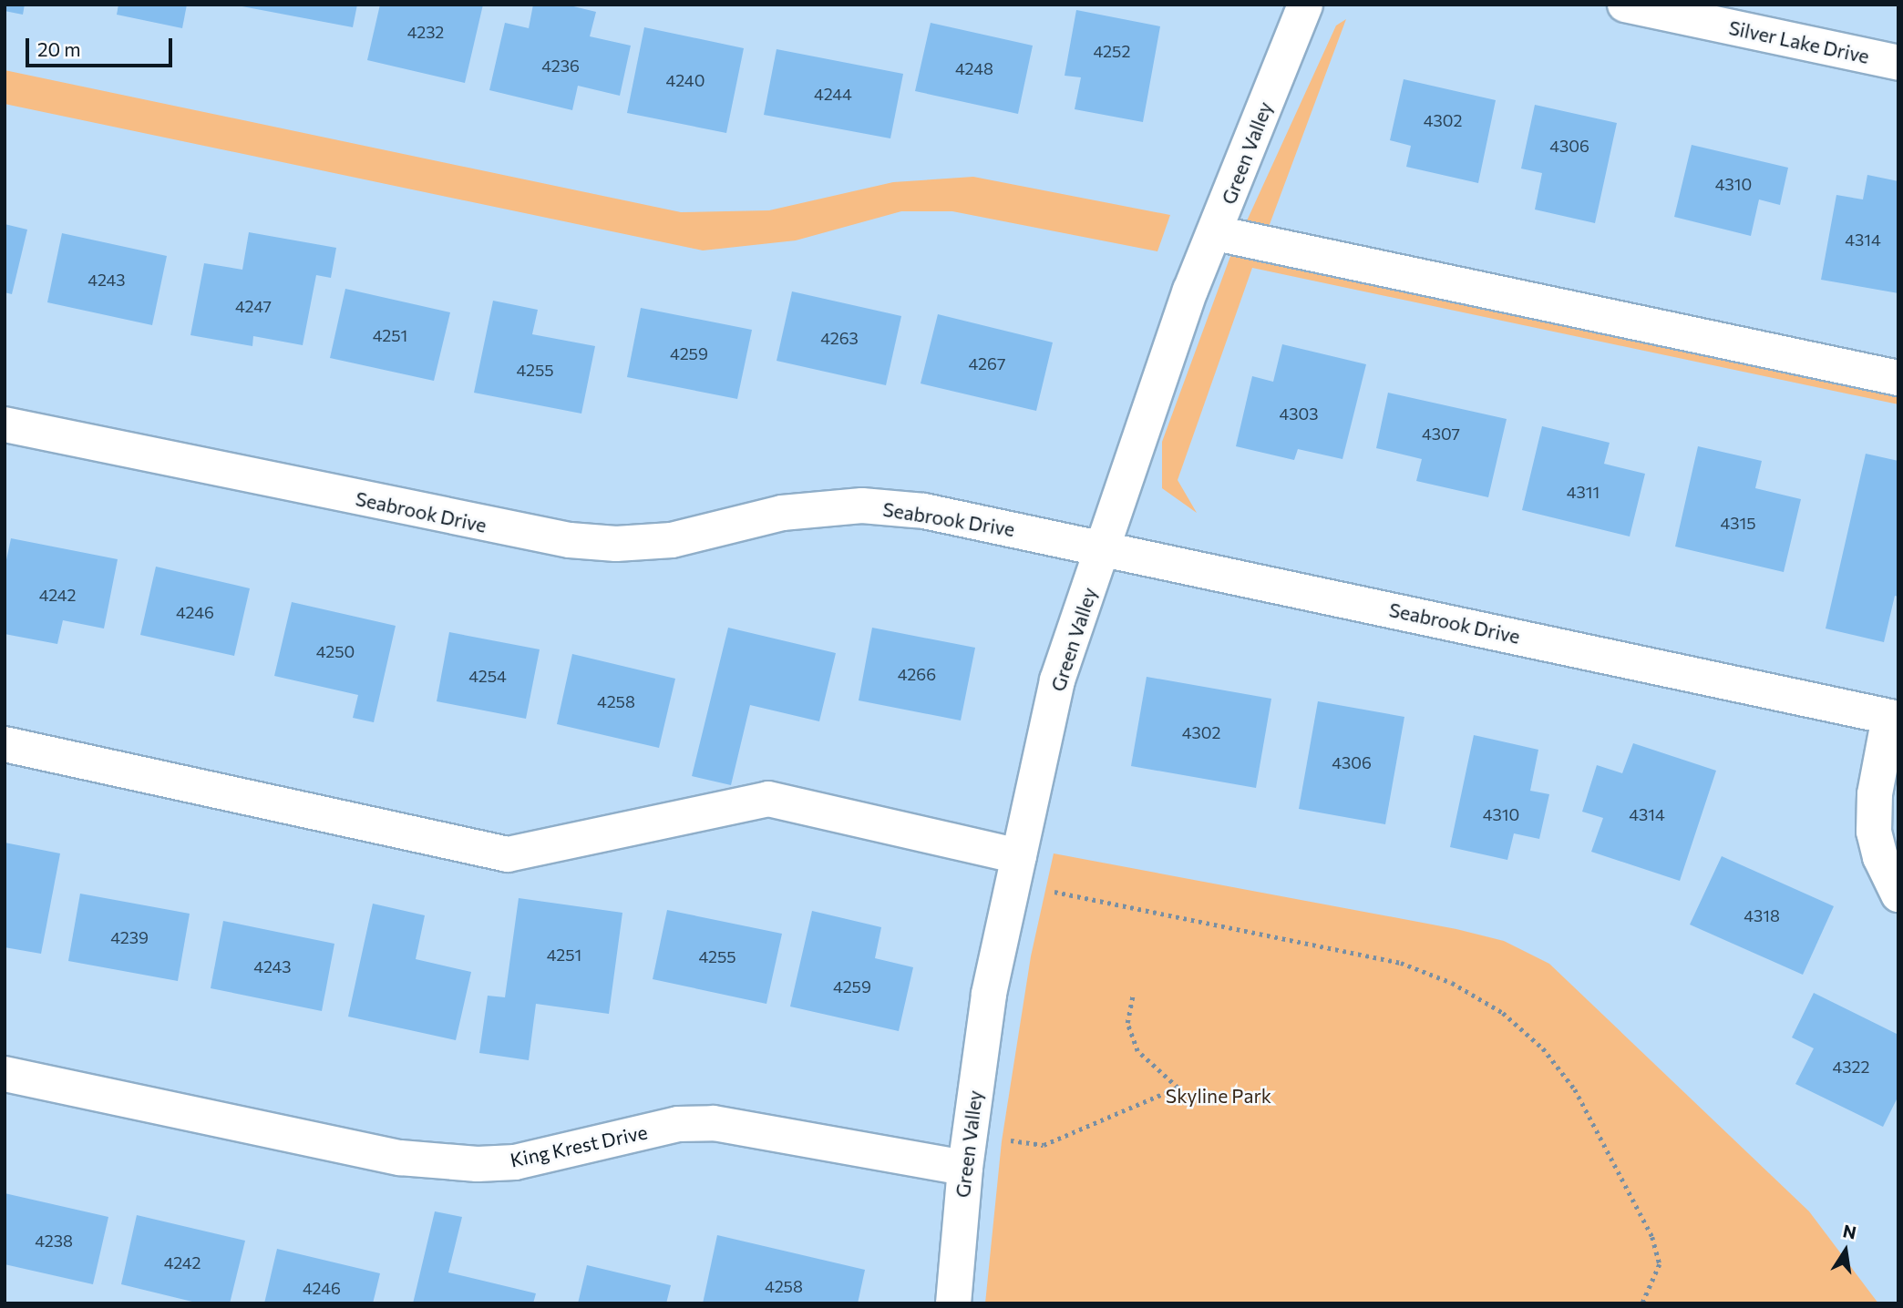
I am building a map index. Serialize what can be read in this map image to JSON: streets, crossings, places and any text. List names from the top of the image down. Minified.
{"streets":{"street":["Silver Lake Drive","Green Valley","Seabrook Drive","King Krest Drive"]},"crossings":[["Green Valley","Seabrook Drive"],["Green Valley","King Krest Drive"]],"parks":["Skyline Park"],"house_numbers":["4232","4252","4236","4248","4240","4244","4302","4306","4310","4314","4243","4247","4251","4263","4259","4267","4255","4303","4307","4311","4315","4242","4246","4250","4266","4254","4258","4302","4306","4310","4314","4318","4239","4251","4255","4243","4259","4322","4238","4242","4258","4246"],"scale_bar":"20 m","north":"top"}
